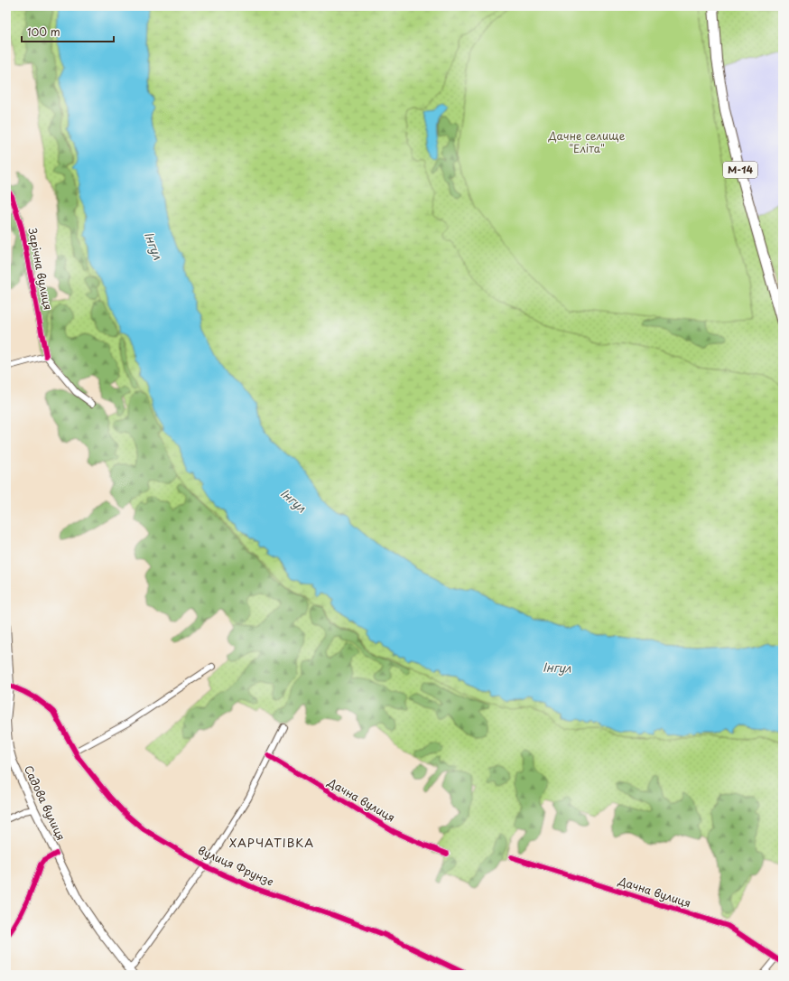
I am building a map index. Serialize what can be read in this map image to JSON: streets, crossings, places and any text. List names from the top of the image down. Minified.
{"streets":{"highway":["М-14"],"street":["Зарічна вулиця","Дачна вулиця","Садова вулиця","вулиця Фрунзе"]},"crossings":[["Дачна вулиця","Садова вулиця"],["Садова вулиця","вулиця Фрунзе"]],"districts":["ХАРЧАТІВКА"],"water":["Інгул"],"parks":["Дачне селище \"Еліта\""],"scale_bar":"100 m"}
